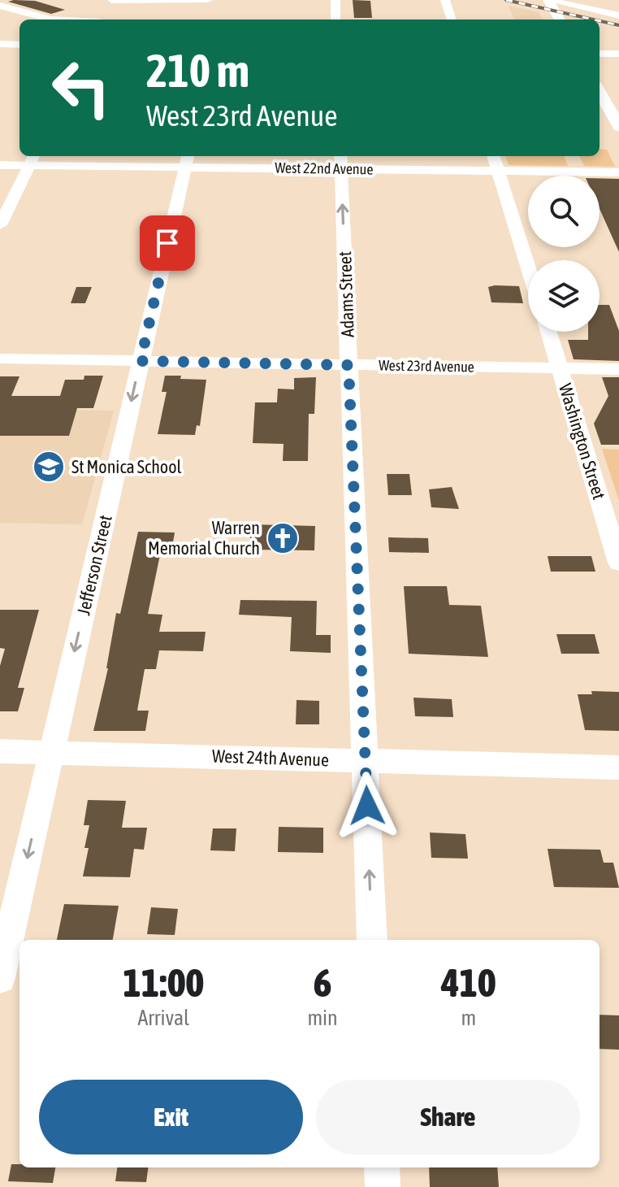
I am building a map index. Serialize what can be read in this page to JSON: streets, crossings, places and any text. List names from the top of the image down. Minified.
{"streets":{"street":["West 22nd Avenue","Adams Street","West 23rd Avenue","Washington Street","Jefferson Street","West 24th Avenue"]},"crossings":[["West 22nd Avenue","Adams Street"],["West 22nd Avenue","Jefferson Street"],["Adams Street","West 23rd Avenue"],["Adams Street","West 24th Avenue"],["West 23rd Avenue","Washington Street"],["West 23rd Avenue","Jefferson Street"],["Jefferson Street","West 24th Avenue"]],"one_way":["Jefferson Street"],"places":{"school or university":["St Monica School"],"church":["Warren Memorial Church"]},"page":{"turn":["210 m","West 23rd Avenue"],"eta":["11:00","Arrival","6","min","410","m"],"buttons":["Exit","Share"]}}
